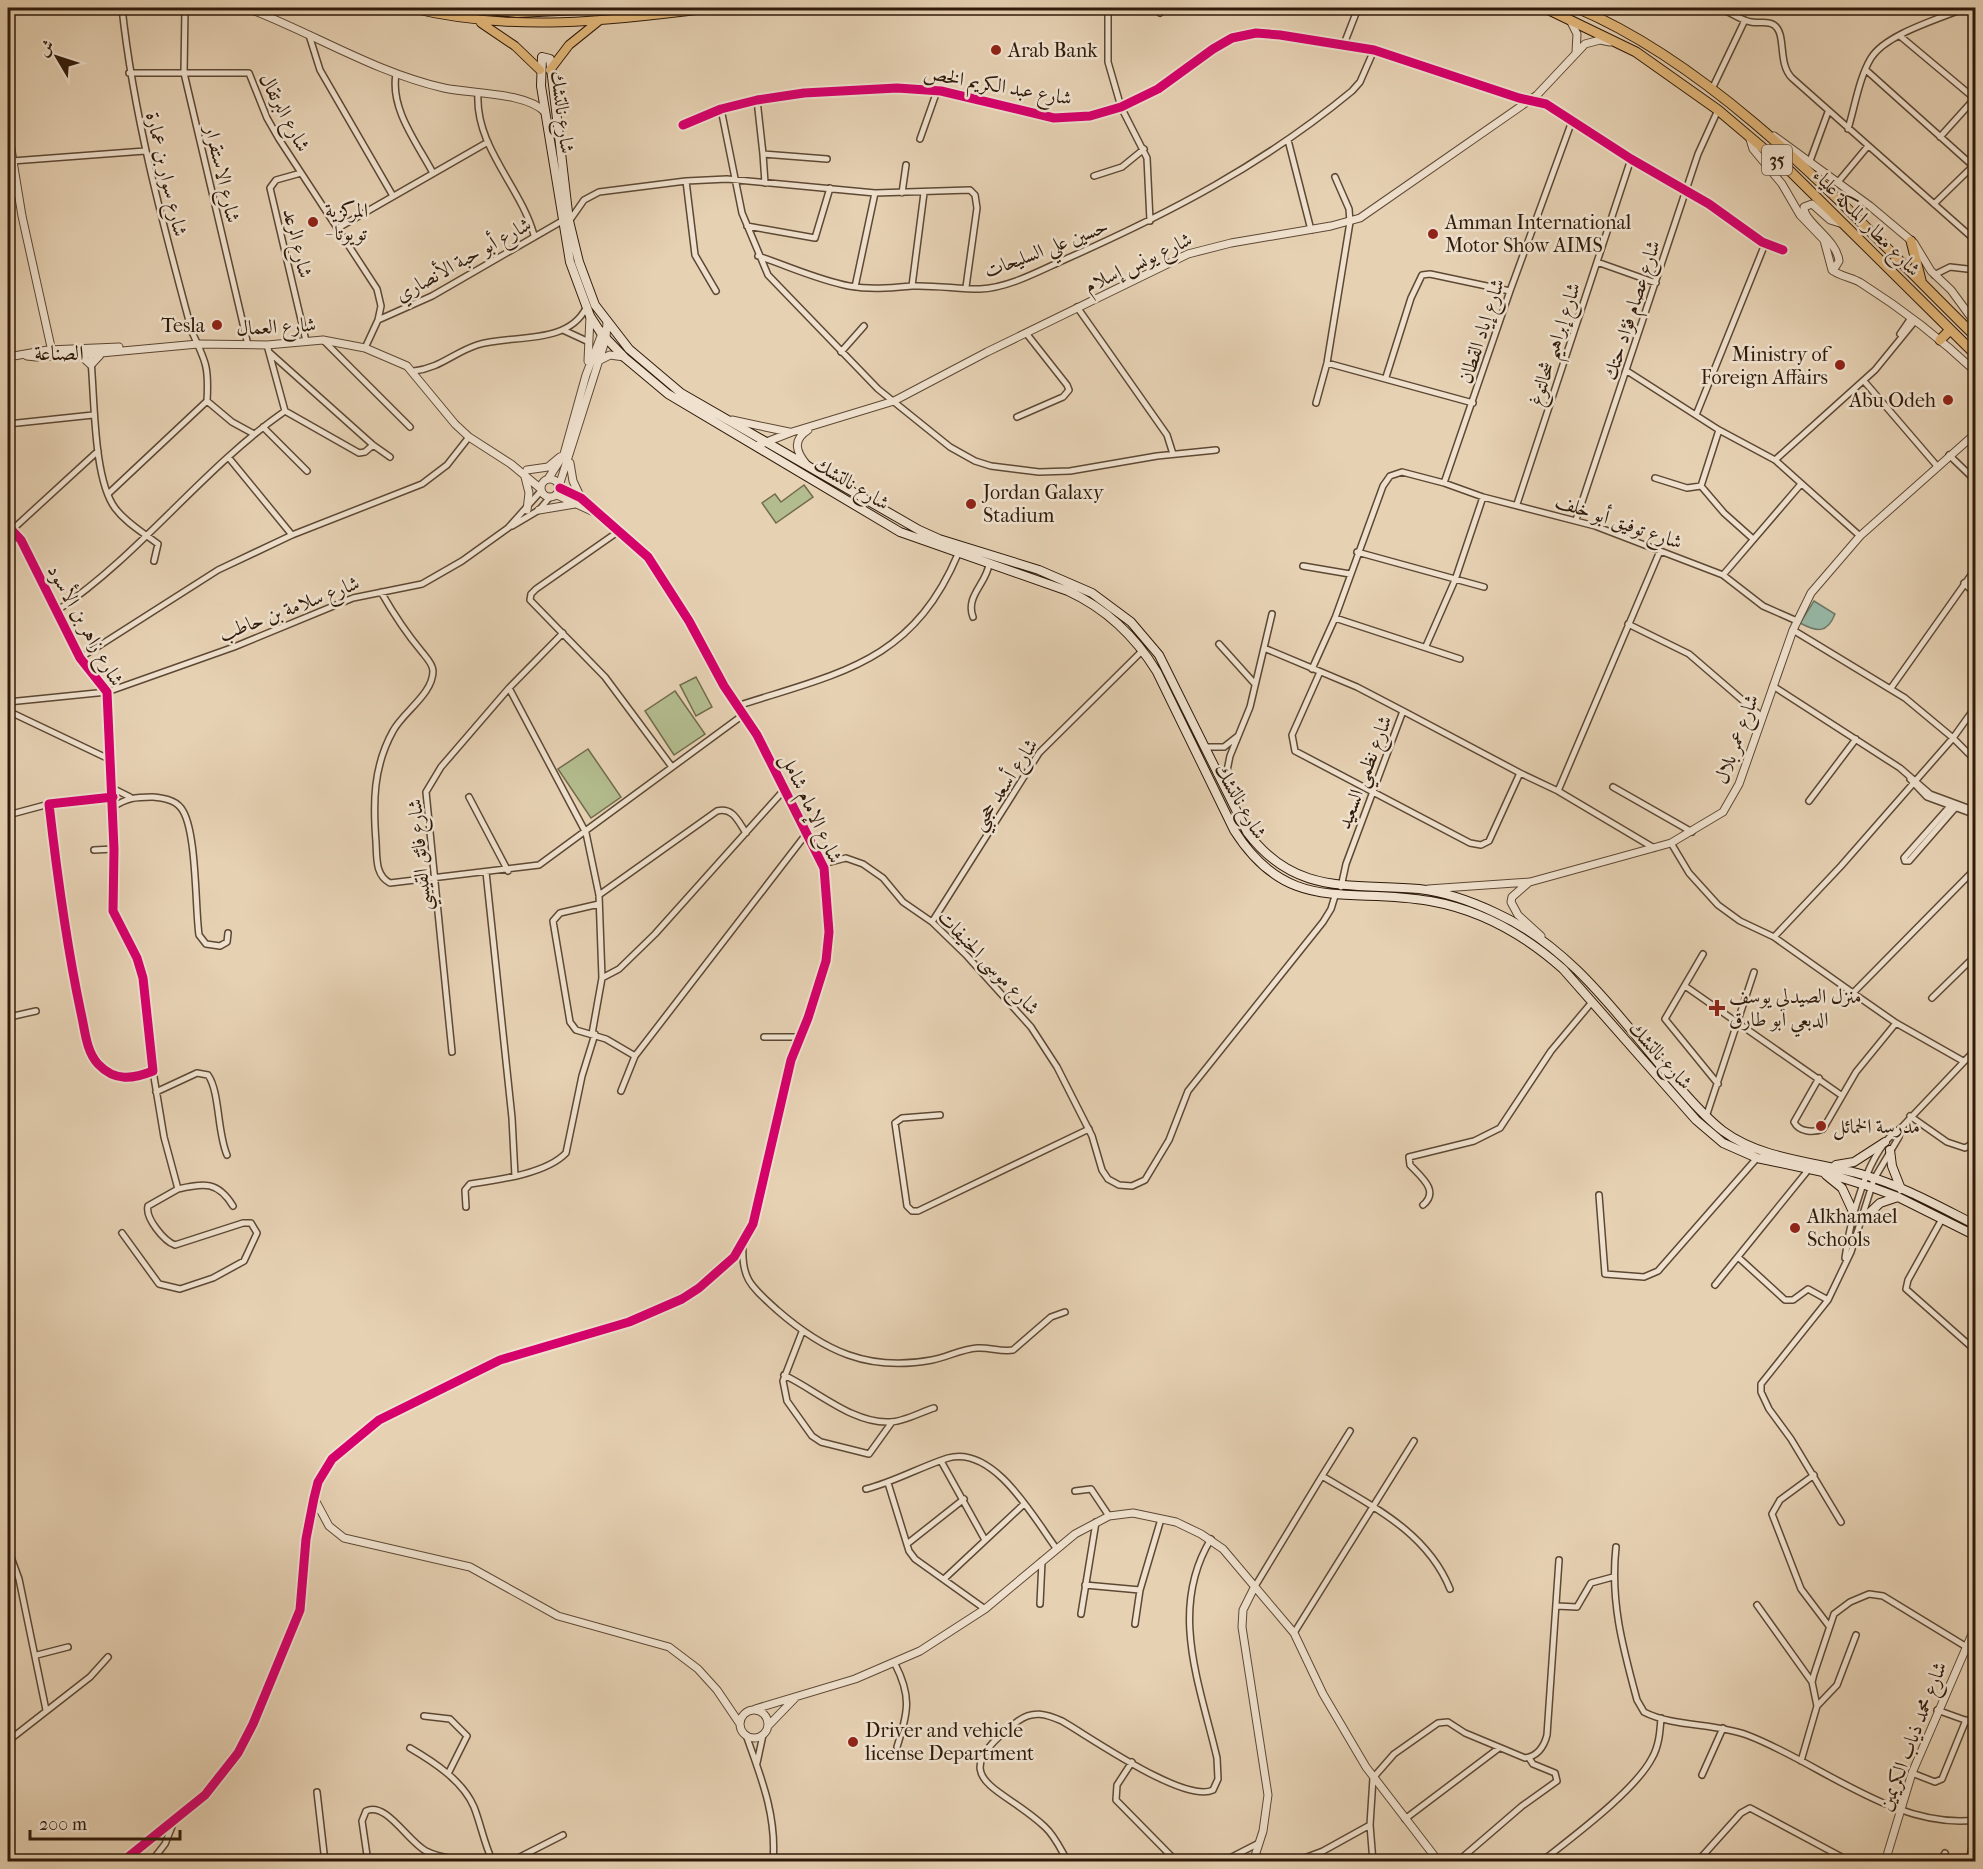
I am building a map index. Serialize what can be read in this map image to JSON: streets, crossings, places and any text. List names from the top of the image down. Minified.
{"streets":{"highway":["35","شارع مطار الملكة علياء"],"main road":["شارع نالتشك"],"street":["شارع عبد الكريم الخص","شارع البرتقال","شارع سوار بن عمارة","شارع الاستقرار","شارع الرعد","حسين علي السليحات","شارع أبو حبة الأنصاري","شارع يونس إسلام","شارع عصام فؤاد حتك","شارع العمال","شارع إياد القطان","شارع إبراهيم شحالتوغ","شارع توفيق أبو خلف","شارع سلامة بن حاطب","شارع زاهر بن الأسود","شارع عمر بلال","شارع نظمي السعيد","شارع أسعد حجبي","شارع الإمام شامل","شارع فائق القيسي","شارع موسى الحنيفات","شارع محمد ذياب الكريمين"]},"crossings":[["شارع عبد الكريم الخص","حسين علي السليحات"],["شارع عبد الكريم الخص","شارع يونس إسلام"],["شارع عبد الكريم الخص","شارع عصام فؤاد حتك"],["شارع عبد الكريم الخص","شارع إياد القطان"],["شارع عبد الكريم الخص","شارع إبراهيم شحالتوغ"],["شارع البرتقال","شارع سوار بن عمارة"],["شارع البرتقال","شارع الاستقرار"],["شارع البرتقال","شارع الرعد"],["شارع البرتقال","شارع أبو حبة الأنصاري"],["شارع نالتشك","شارع أبو حبة الأنصاري"],["شارع نالتشك","شارع يونس إسلام"],["شارع نالتشك","شارع سلامة بن حاطب"],["شارع نالتشك","شارع عمر بلال"],["شارع نالتشك","شارع نظمي السعيد"],["شارع نالتشك","شارع أسعد حجبي"],["شارع نالتشك","شارع موسى الحنيفات"],["شارع سوار بن عمارة","شارع العمال"],["شارع الاستقرار","شارع العمال"],["شارع مطار الملكة علياء","شارع يونس إسلام"],["شارع مطار الملكة علياء","شارع عصام فؤاد حتك"],["شارع الرعد","شارع أبو حبة الأنصاري"],["شارع الرعد","شارع العمال"],["شارع أبو حبة الأنصاري","شارع العمال"],["شارع عصام فؤاد حتك","شارع توفيق أبو خلف"],["شارع إياد القطان","شارع توفيق أبو خلف"],["شارع إبراهيم شحالتوغ","شارع توفيق أبو خلف"],["شارع توفيق أبو خلف","شارع عمر بلال"],["شارع سلامة بن حاطب","شارع زاهر بن الأسود"],["شارع سلامة بن حاطب","شارع الإمام شامل"],["شارع أسعد حجبي","شارع موسى الحنيفات"],["شارع الإمام شامل","شارع موسى الحنيفات"]],"districts":["الصناعة"],"places":{"other":["Arab Bank","المركزية - تويوتا","Amman International Motor Show AIMS","Tesla","Ministry of Foreign Affairs","Abu Odeh","Jordan Galaxy Stadium","مدرسة الخمائل","Alkhamael Schools","Driver and vehicle license Department"],"health":["منزل الصيدلي يوسف الدبعي ابو طارق"]},"scale_bar":"200 m","north":"top left"}
